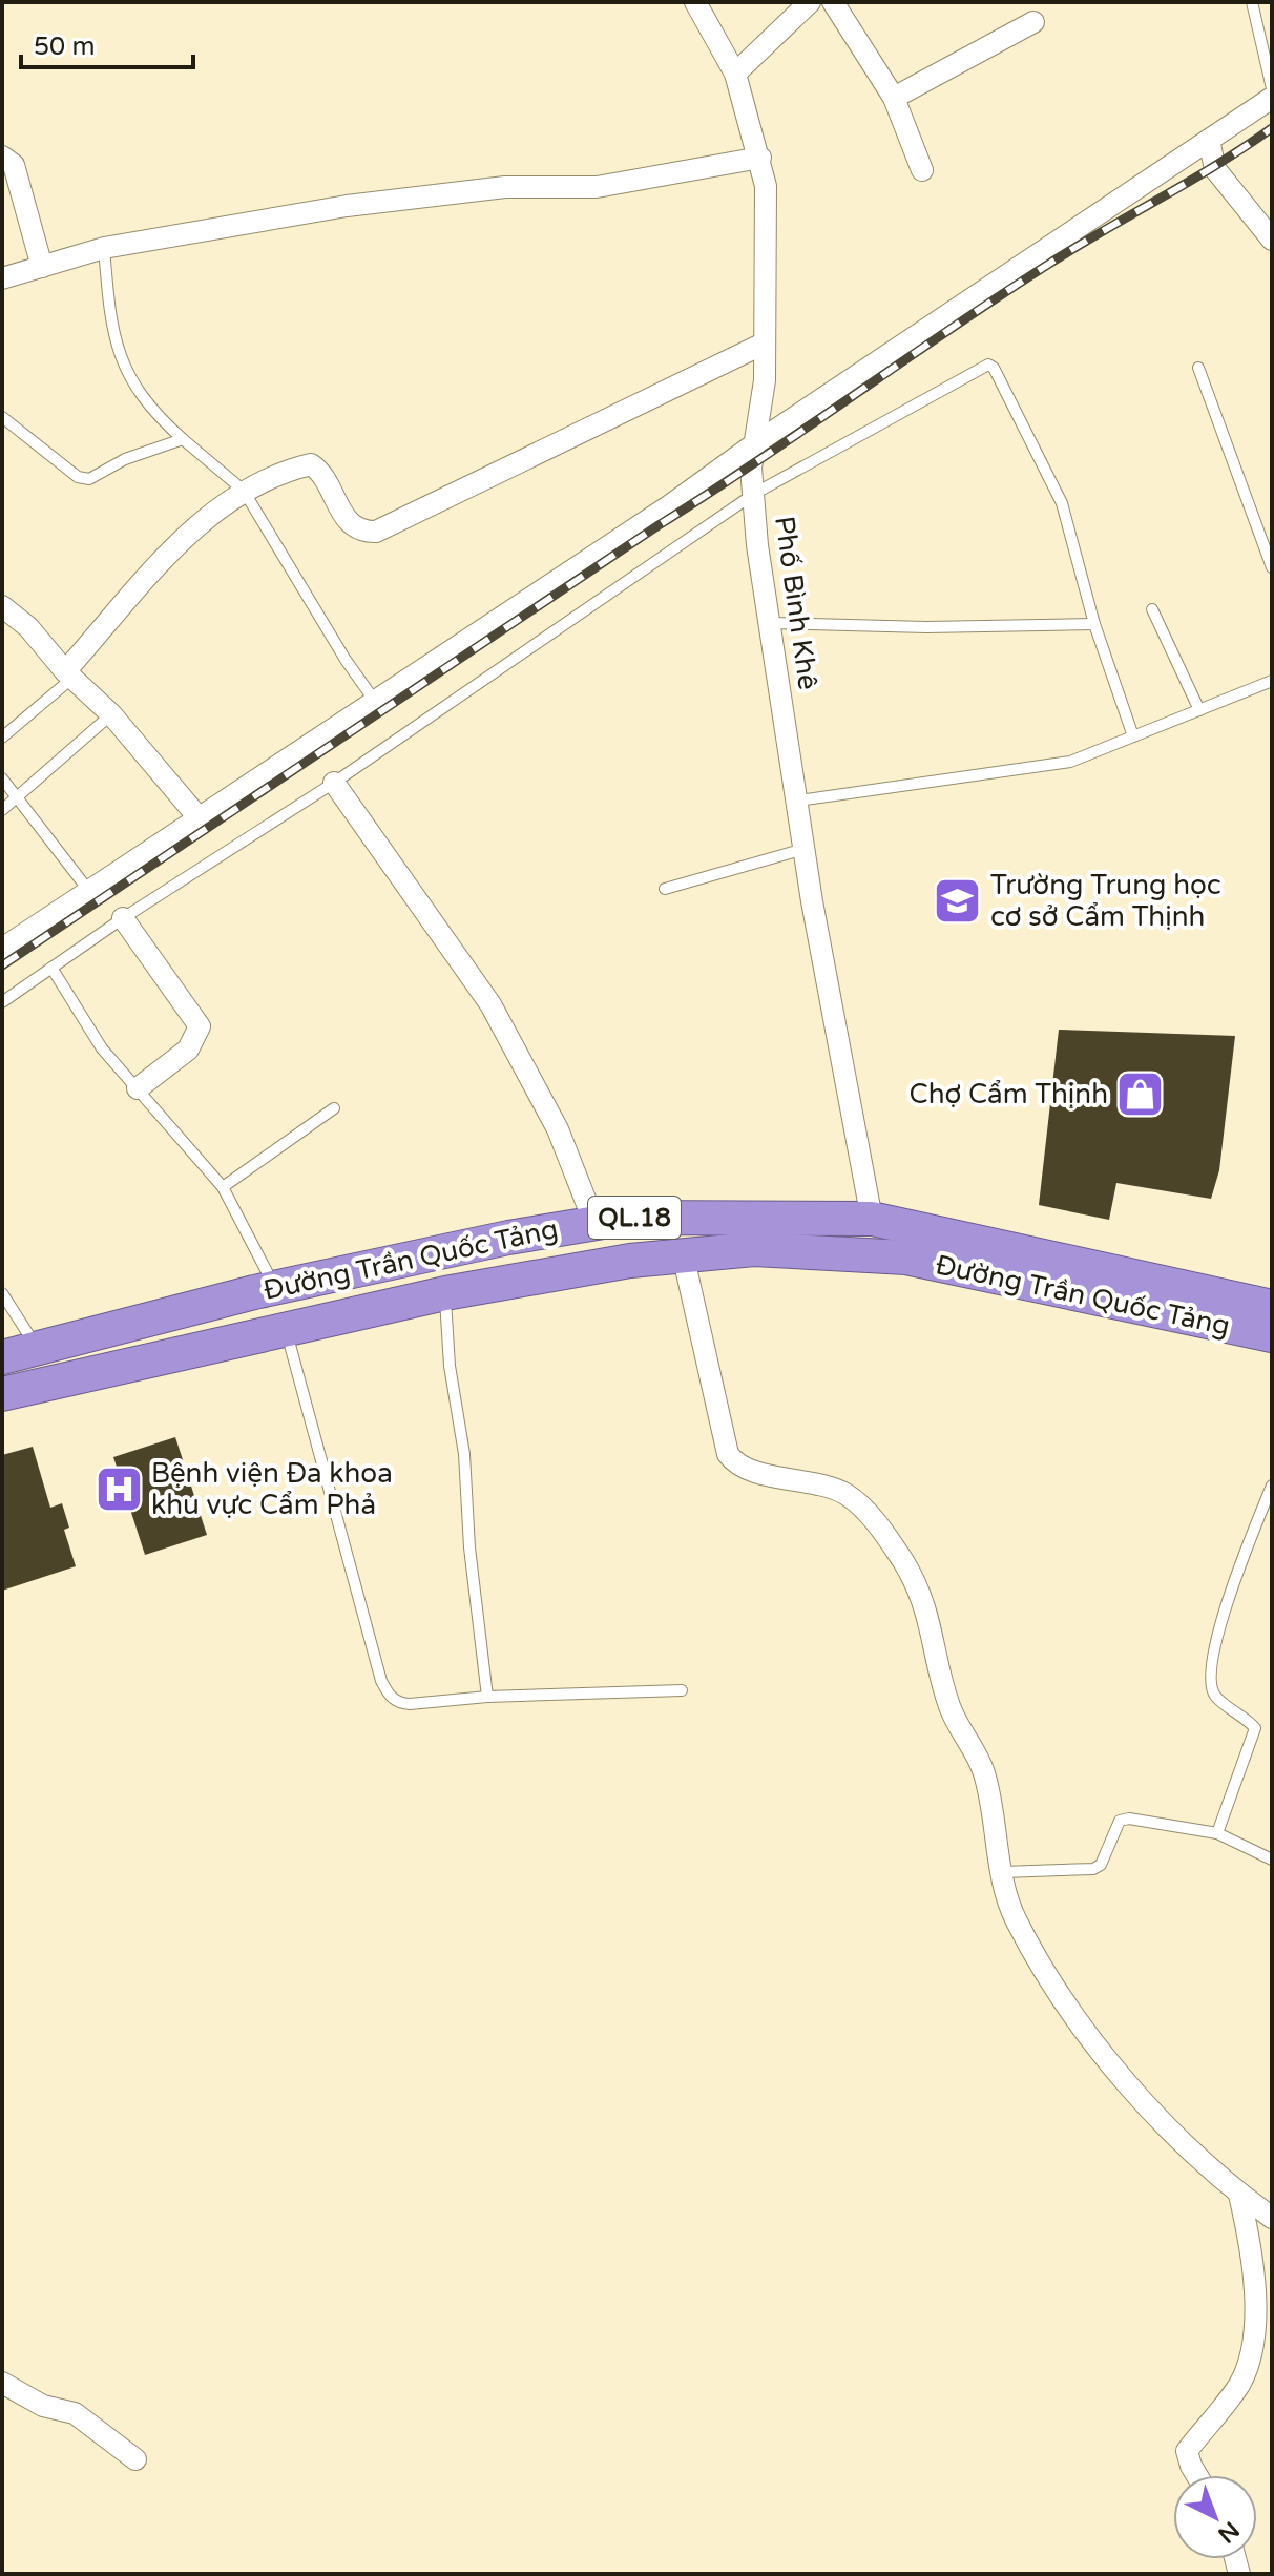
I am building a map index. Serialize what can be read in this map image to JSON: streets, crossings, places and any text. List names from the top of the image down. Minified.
{"streets":{"highway":["QL.18","Đường Trần Quốc Tảng"],"street":["Phố Bình Khê"]},"crossings":[["Phố Bình Khê","Đường Trần Quốc Tảng"]],"places":{"school or university":["Trường Trung học cơ sở Cẩm Thịnh"],"shop":["Chợ Cẩm Thịnh"],"hospital":["Bệnh viện Đa khoa khu vực Cẩm Phả"]},"scale_bar":"50 m","north":"bottom right"}
